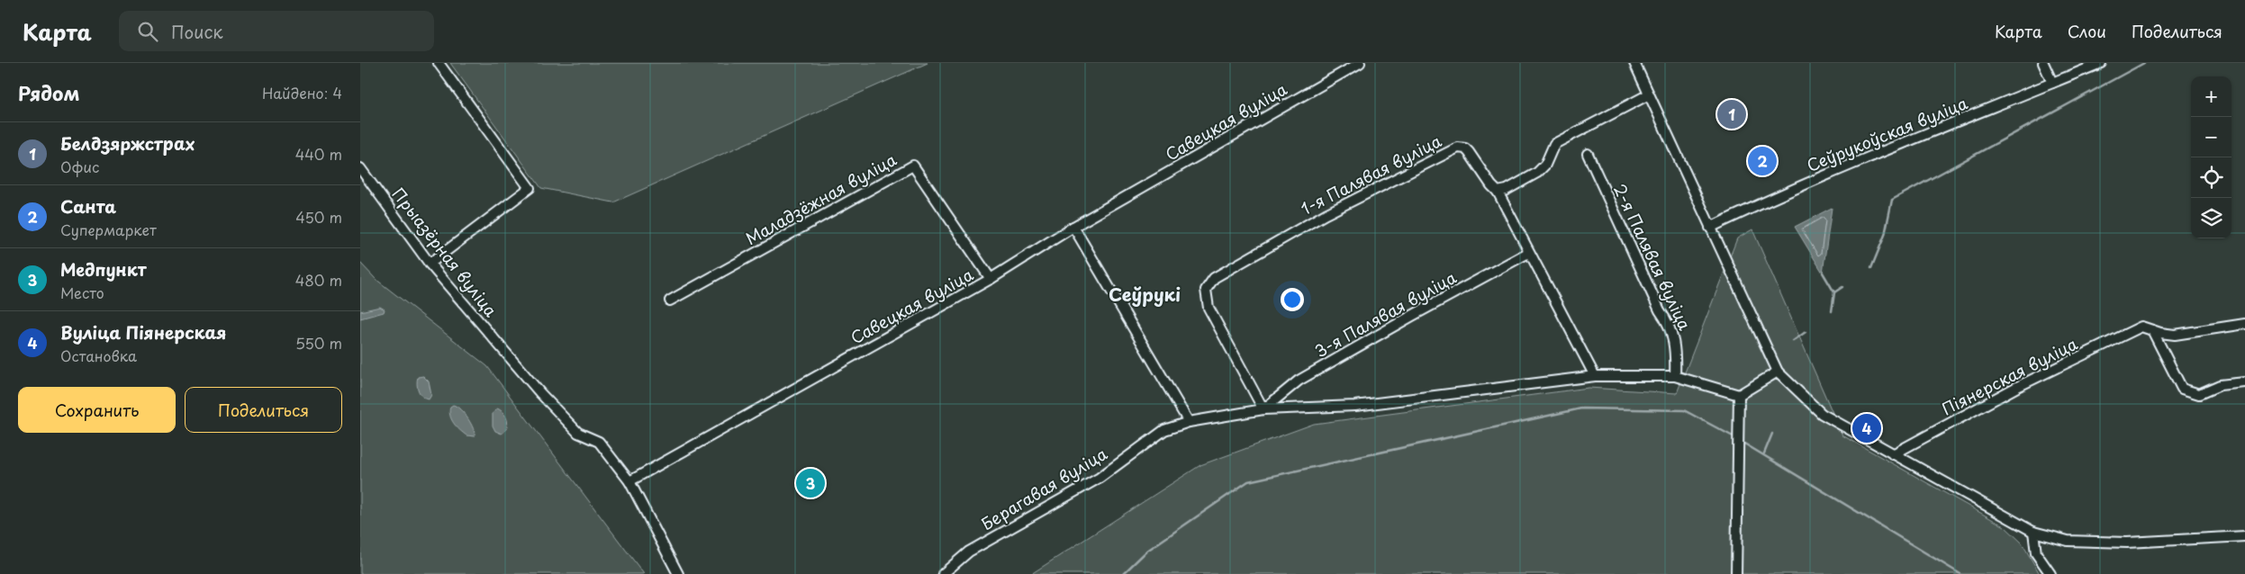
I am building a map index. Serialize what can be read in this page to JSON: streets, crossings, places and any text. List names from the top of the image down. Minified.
{"streets":{"street":["Савецкая вуліца","Сеўрукоўская вуліца","1-я Палявая вуліца","Маладзёжная вуліца","Прыазёрная вуліца","2-я Палявая вуліца","3-я Палявая вуліца","Піянерская вуліца","Берагавая вуліца"]},"crossings":[["Савецкая вуліца","Маладзёжная вуліца"],["Савецкая вуліца","Прыазёрная вуліца"],["1-я Палявая вуліца","3-я Палявая вуліца"],["1-я Палявая вуліца","Берагавая вуліца"],["2-я Палявая вуліца","Берагавая вуліца"],["3-я Палявая вуліца","Берагавая вуліца"]],"districts":["Сеўрукі"],"page":{"header":"Карта","search":"Поиск","nav":["Карта","Слои","Поделиться"],"heading":["Рядом","Найдено: 4"],"map_buttons":["+","−"],"pins":["1","2","4","3"],"list":[{"mark":"1","name":"Белдзяржстрах","note":"Офис","value":"440 m"},{"mark":"2","name":"Санта","note":"Супермаркет","value":"450 m"},{"mark":"3","name":"Медпункт","note":"Место","value":"480 m"},{"mark":"4","name":"Вуліца Піянерская","note":"Остановка","value":"550 m"}],"buttons":["Сохранить","Поделиться"]}}
